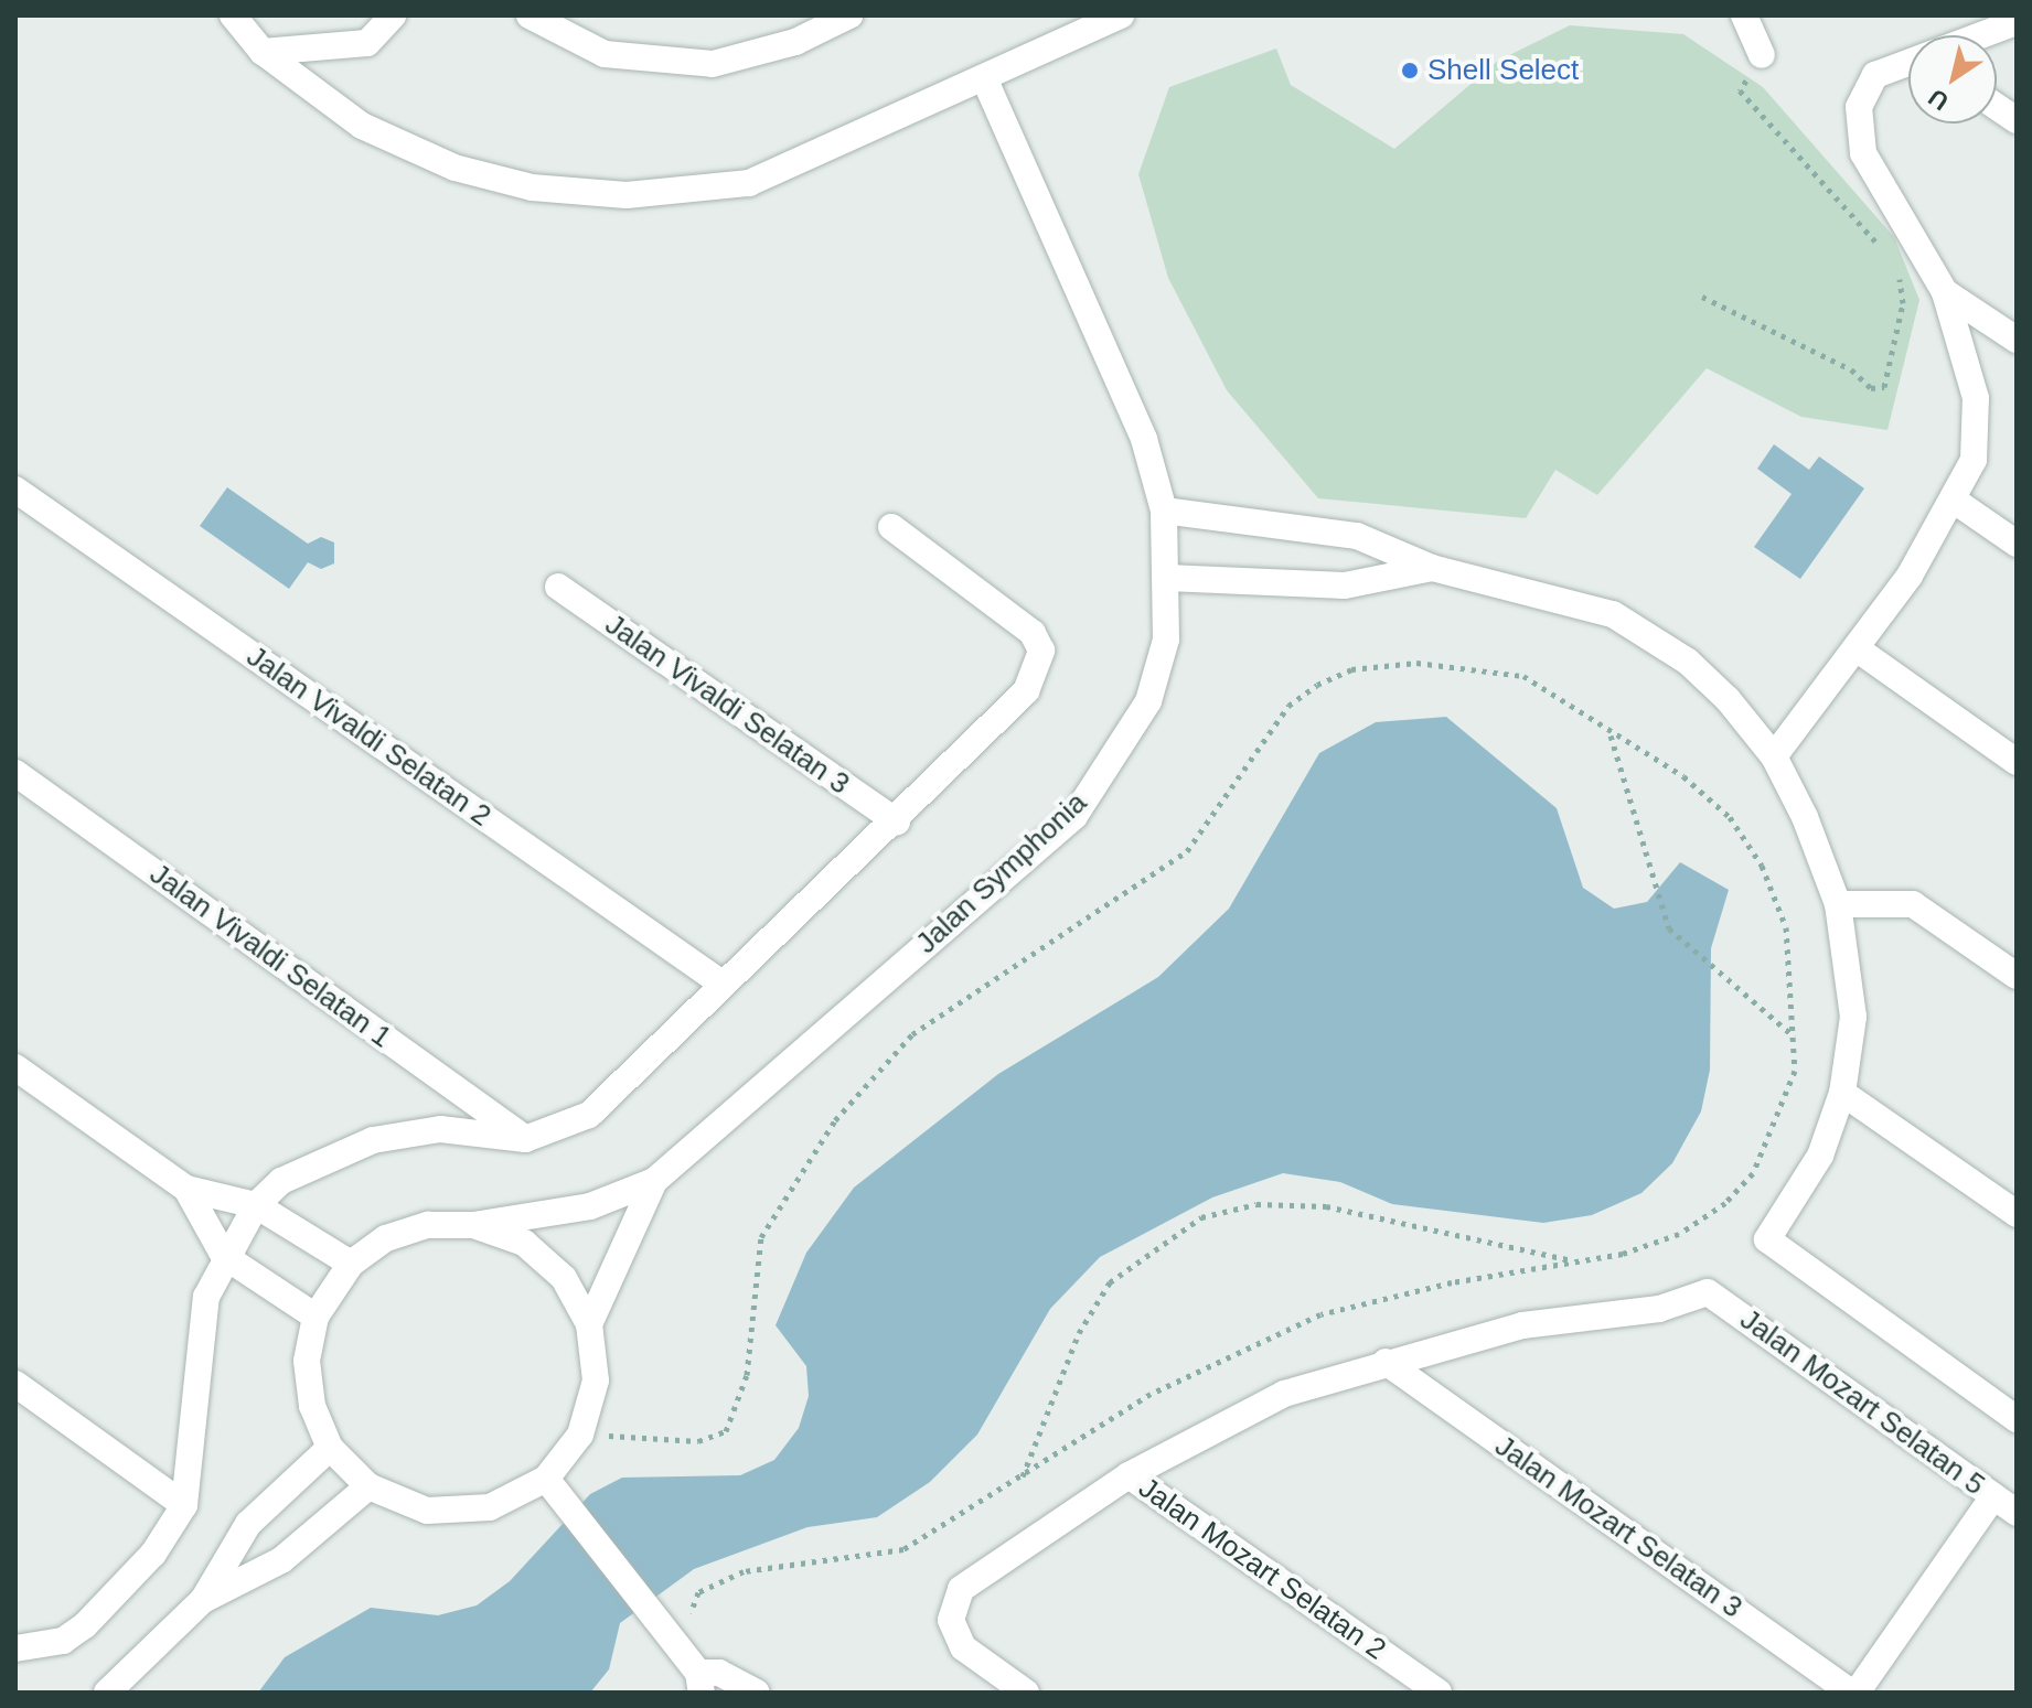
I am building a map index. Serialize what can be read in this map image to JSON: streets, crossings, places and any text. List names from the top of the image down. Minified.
{"streets":{"street":["Jalan Vivaldi Selatan 3","Jalan Vivaldi Selatan 2","Jalan Symphonia","Jalan Vivaldi Selatan 1","Jalan Mozart Selatan 5","Jalan Mozart Selatan 3","Jalan Mozart Selatan 2"]},"crossings":[["Jalan Mozart Selatan 5","Jalan Mozart Selatan 3"]],"places":["Shell Select"],"north":"bottom left"}
